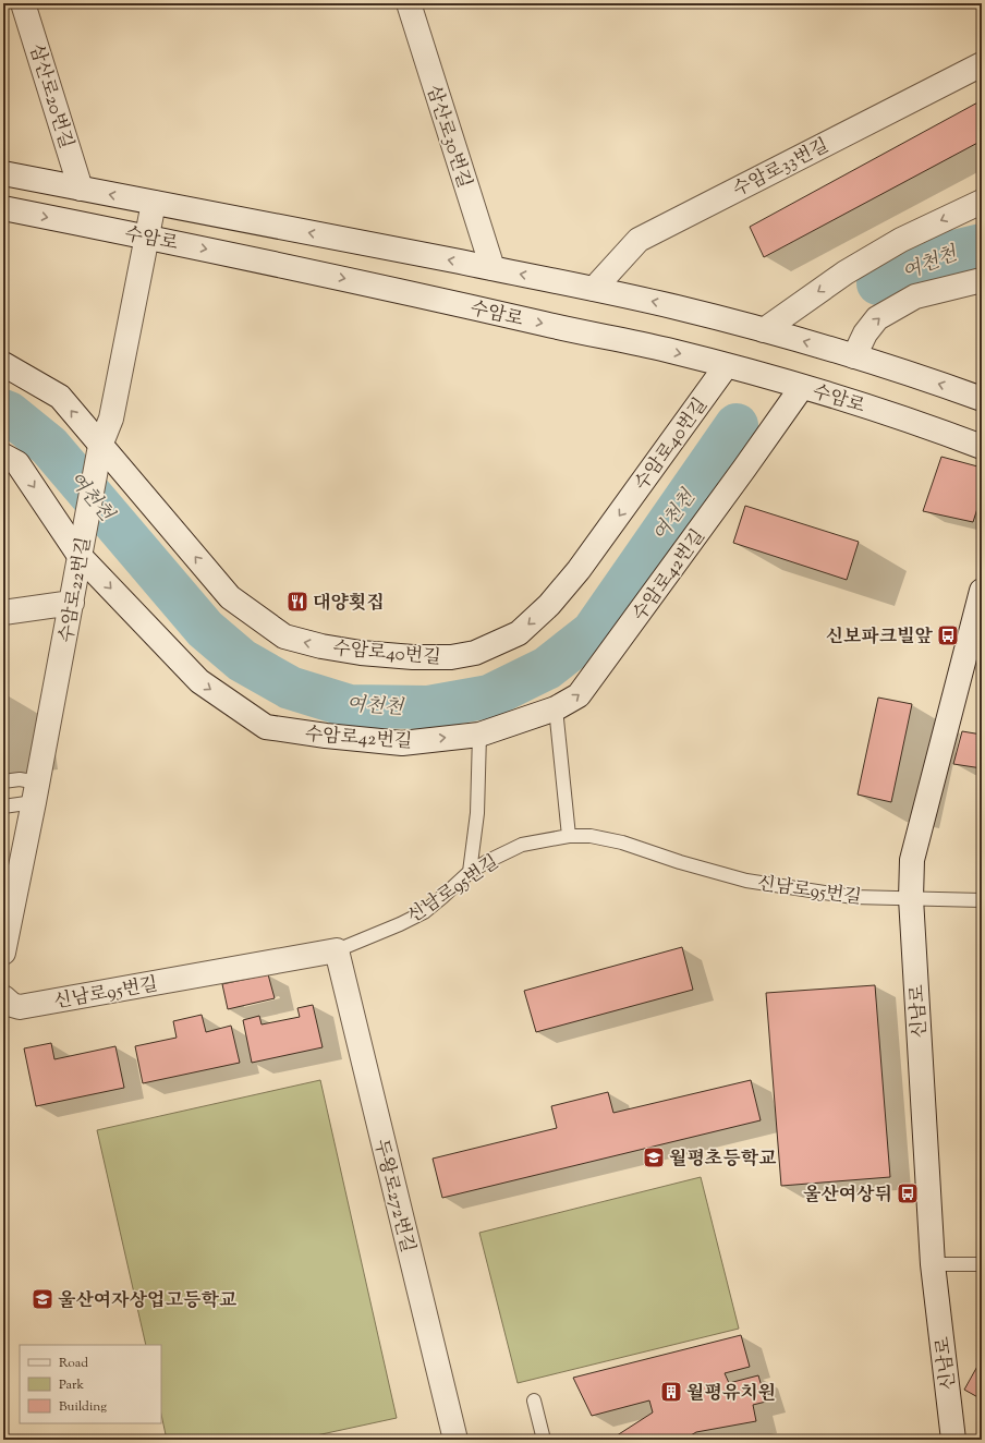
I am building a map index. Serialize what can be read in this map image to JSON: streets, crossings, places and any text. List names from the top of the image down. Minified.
{"streets":{"street":["삼산로20번길","삼산로30번길","수암로33번길","수암로","수암로40번길","수암로42번길","수암로22번길","신남로95번길","신남로","두왕로272번길"]},"crossings":[["삼산로20번길","수암로"],["삼산로30번길","수암로"],["수암로33번길","수암로"],["수암로","수암로40번길"],["수암로","수암로42번길"],["수암로","수암로22번길"],["수암로40번길","수암로22번길"],["수암로42번길","수암로22번길"],["신남로95번길","신남로"],["신남로95번길","두왕로272번길"]],"water":["여천천"],"places":{"restaurant":["대양횟집"],"bus stop":["신보파크빌앞","울산여상뒤"],"school or university":["월평초등학교","울산여자상업고등학교"],"building":["월평유치원"]},"legend":["Road","Park","Building"]}
